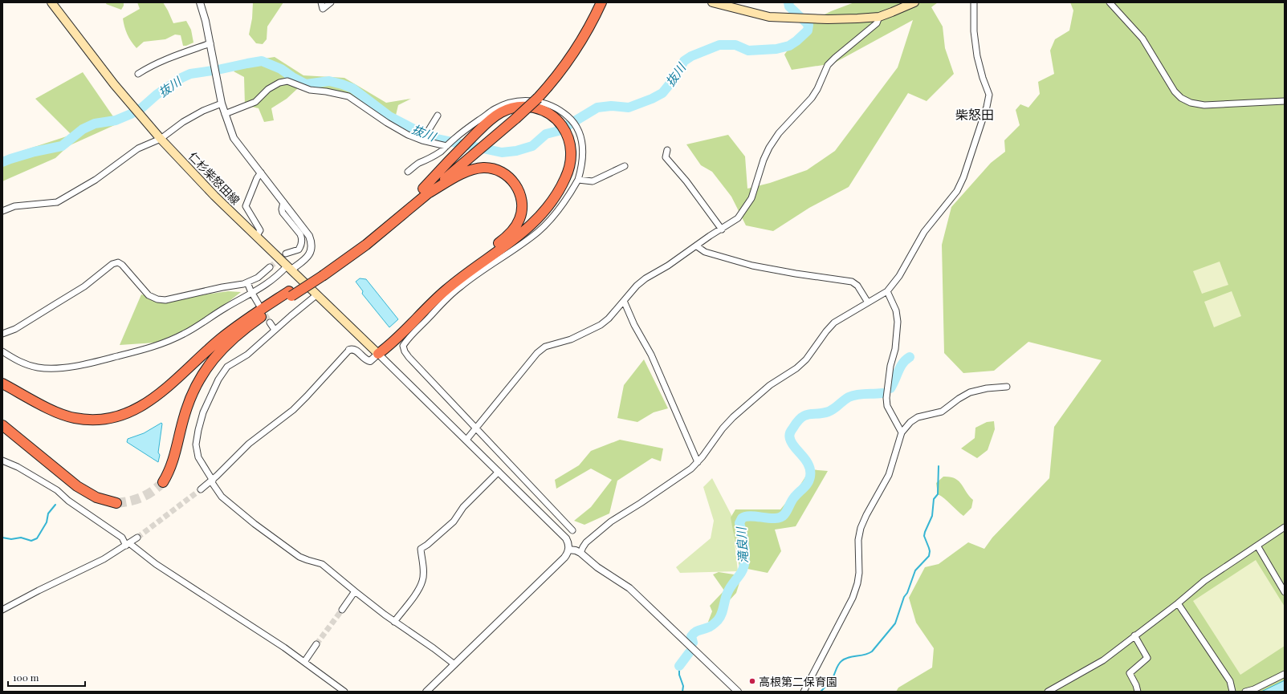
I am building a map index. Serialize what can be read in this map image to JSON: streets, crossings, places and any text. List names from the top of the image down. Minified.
{"streets":{"main road":["仁杉柴怒田線"]},"districts":["柴怒田"],"water":["抜川","滝良川"],"places":["高根第二保育園"],"scale_bar":"100 m"}
